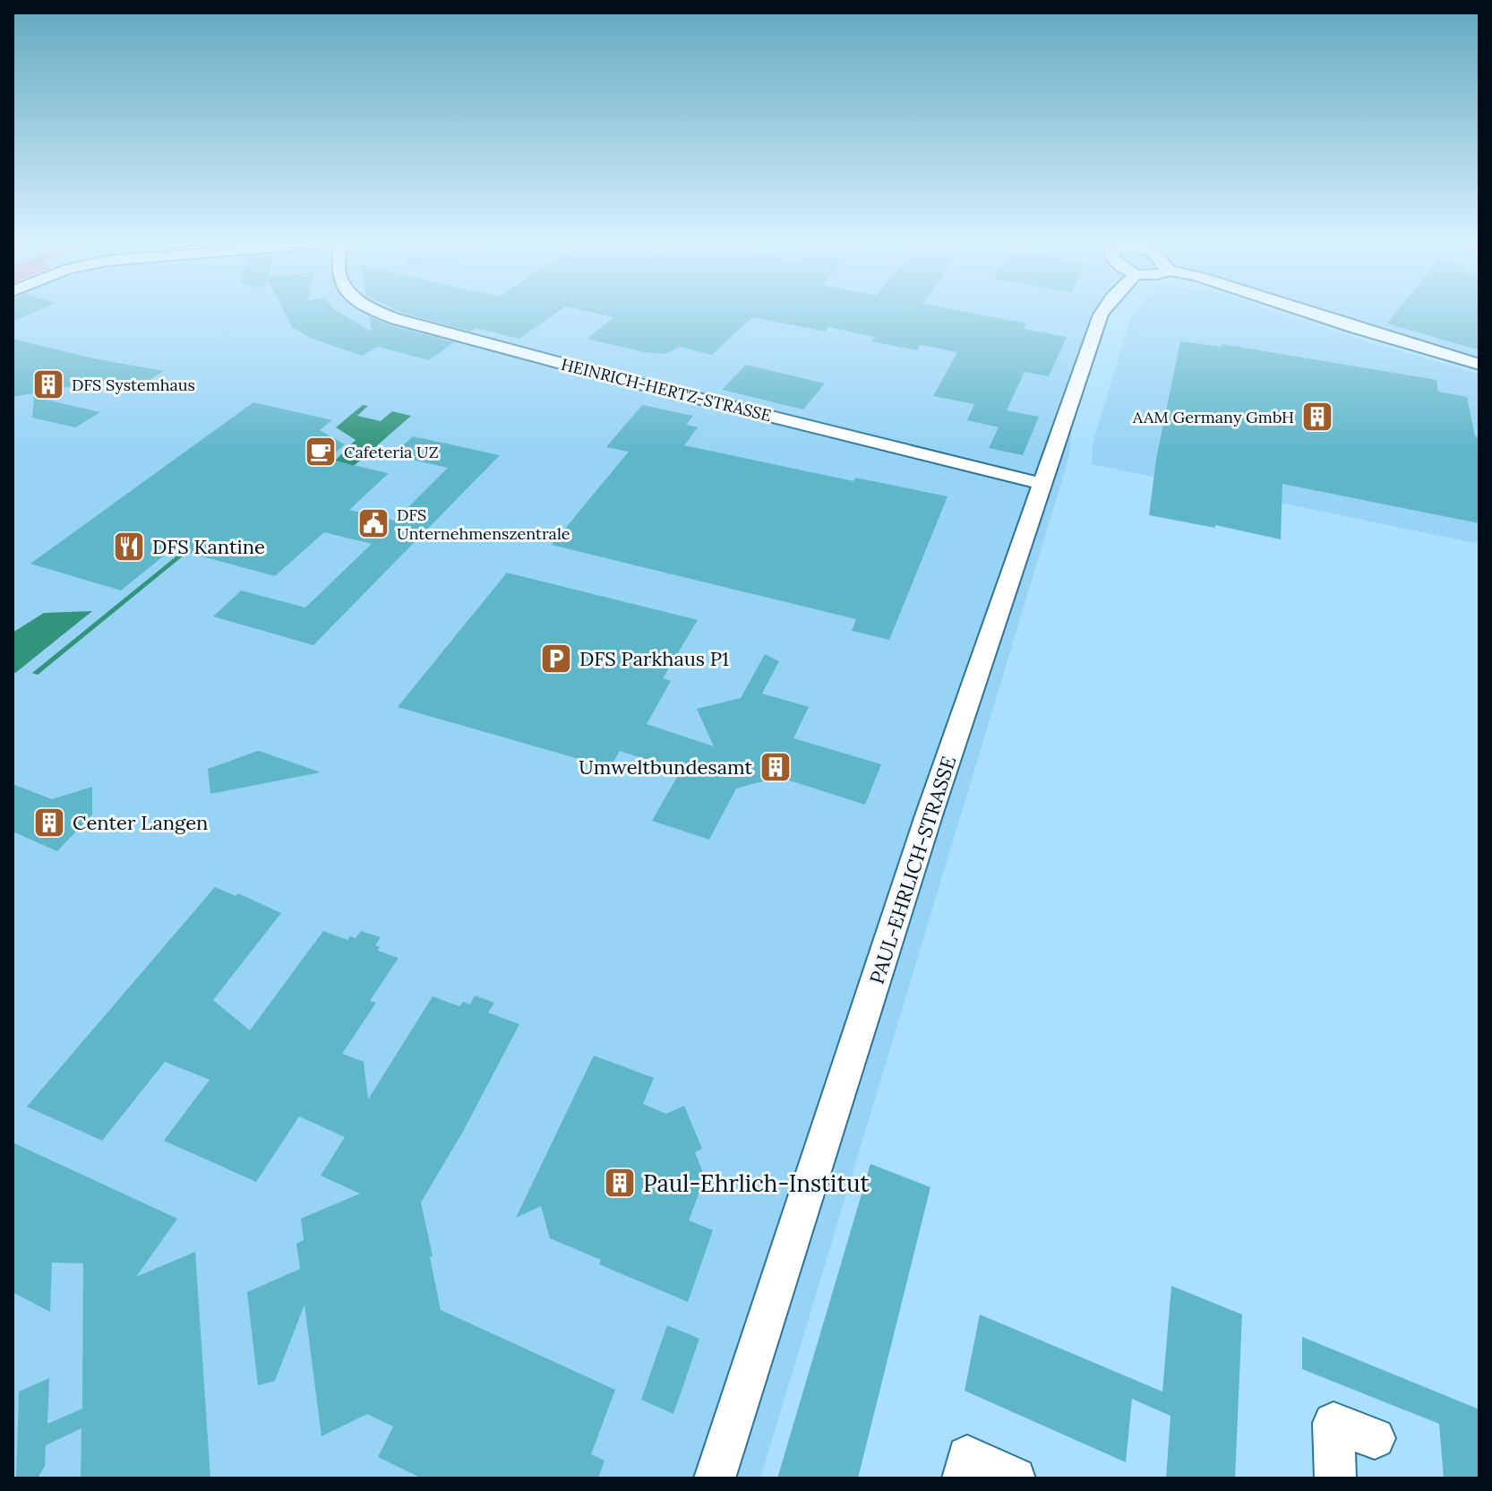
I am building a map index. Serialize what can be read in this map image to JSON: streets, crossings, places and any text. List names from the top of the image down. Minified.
{"streets":{"street":["HEINRICH-HERTZ-STRASSE","PAUL-EHRLICH-STRASSE"]},"crossings":[["HEINRICH-HERTZ-STRASSE","PAUL-EHRLICH-STRASSE"]],"places":{"building":["DFS Systemhaus","AAM Germany GmbH","Umweltbundesamt","Center Langen","Paul-Ehrlich-Institut"],"cafe":["Cafeteria UZ"],"public building":["DFS Unternehmenszentrale"],"restaurant":["DFS Kantine"],"parking":["DFS Parkhaus P1"]}}
